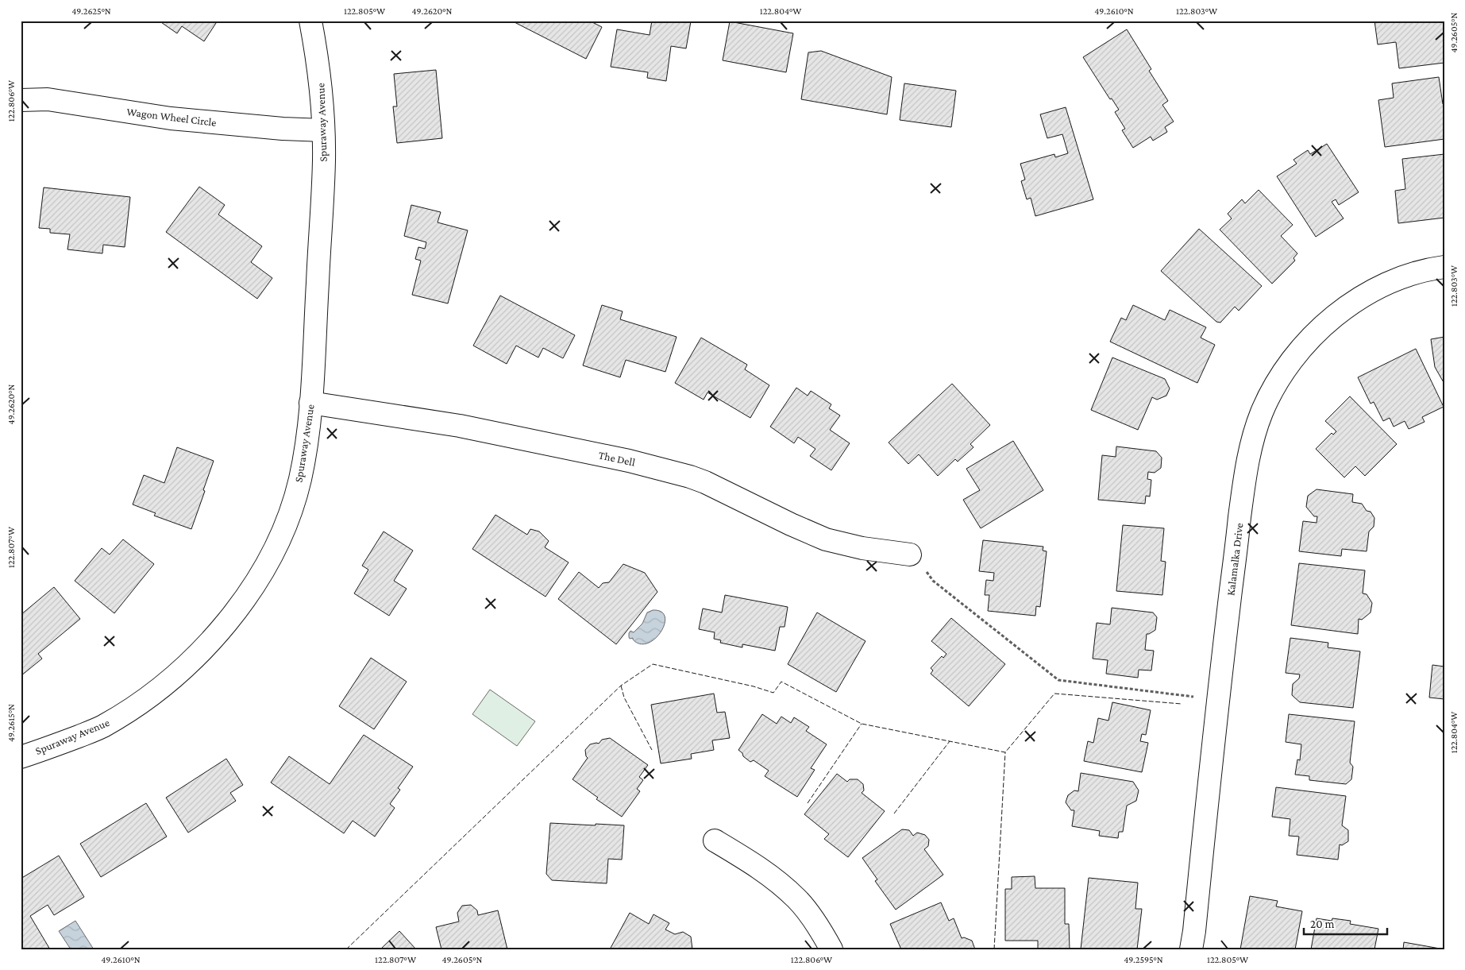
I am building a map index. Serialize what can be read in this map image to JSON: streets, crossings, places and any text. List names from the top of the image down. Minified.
{"streets":{"street":["Wagon Wheel Circle","Spuraway Avenue","The Dell","Kalamalka Drive"]},"crossings":[["Wagon Wheel Circle","Spuraway Avenue"],["Spuraway Avenue","The Dell"]],"scale_bar":"20 m","coordinates":["49.2625°N","122.805°W","49.2620°N","122.804°W","49.2610°N","122.803°W","49.2605°N","122.806°W","122.807°W","49.2615°N","49.2595°N"]}
